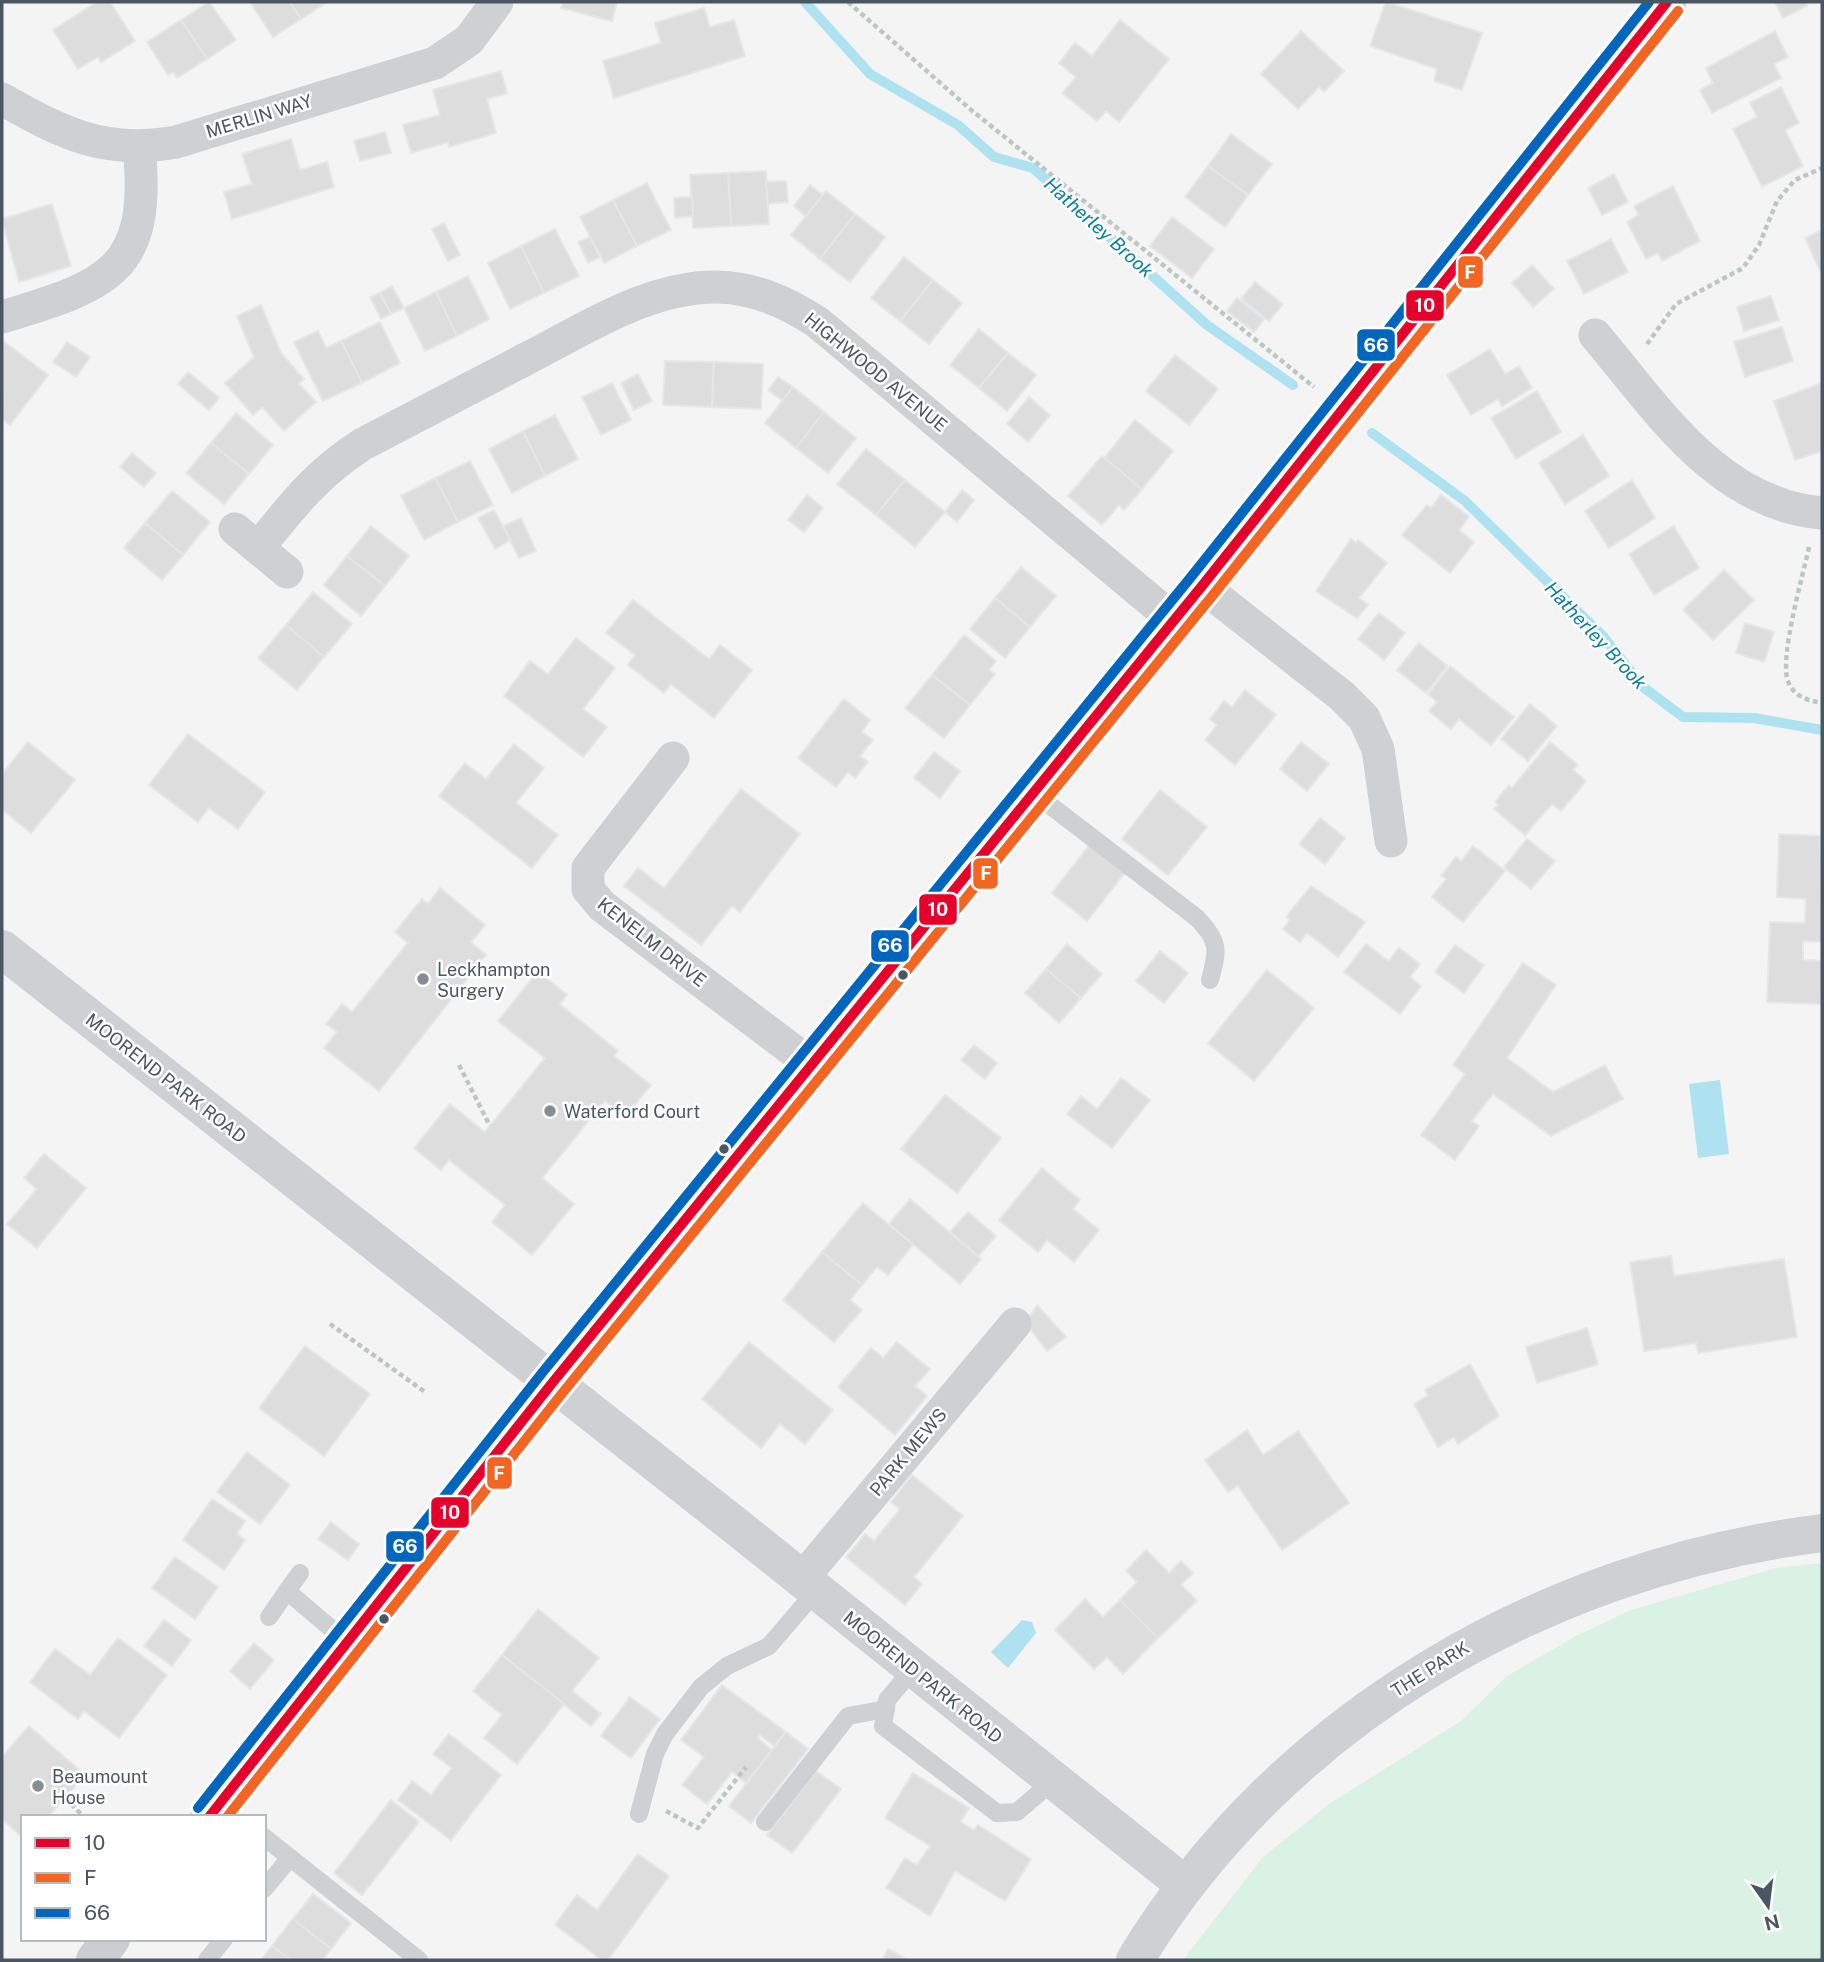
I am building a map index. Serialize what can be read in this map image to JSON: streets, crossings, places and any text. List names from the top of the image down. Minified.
{"streets":{"street":["MERLIN WAY","HIGHWOOD AVENUE","KENELM DRIVE","MOOREND PARK ROAD","PARK MEWS","THE PARK"]},"crossings":[["MOOREND PARK ROAD","PARK MEWS"],["MOOREND PARK ROAD","THE PARK"]],"water":["Hatherley Brook"],"places":["Leckhampton Surgery","Waterford Court","Beaumount House"],"lines":["transit line 10","transit line 66","transit line F"],"legend":["10","F","66"],"north":"bottom"}
